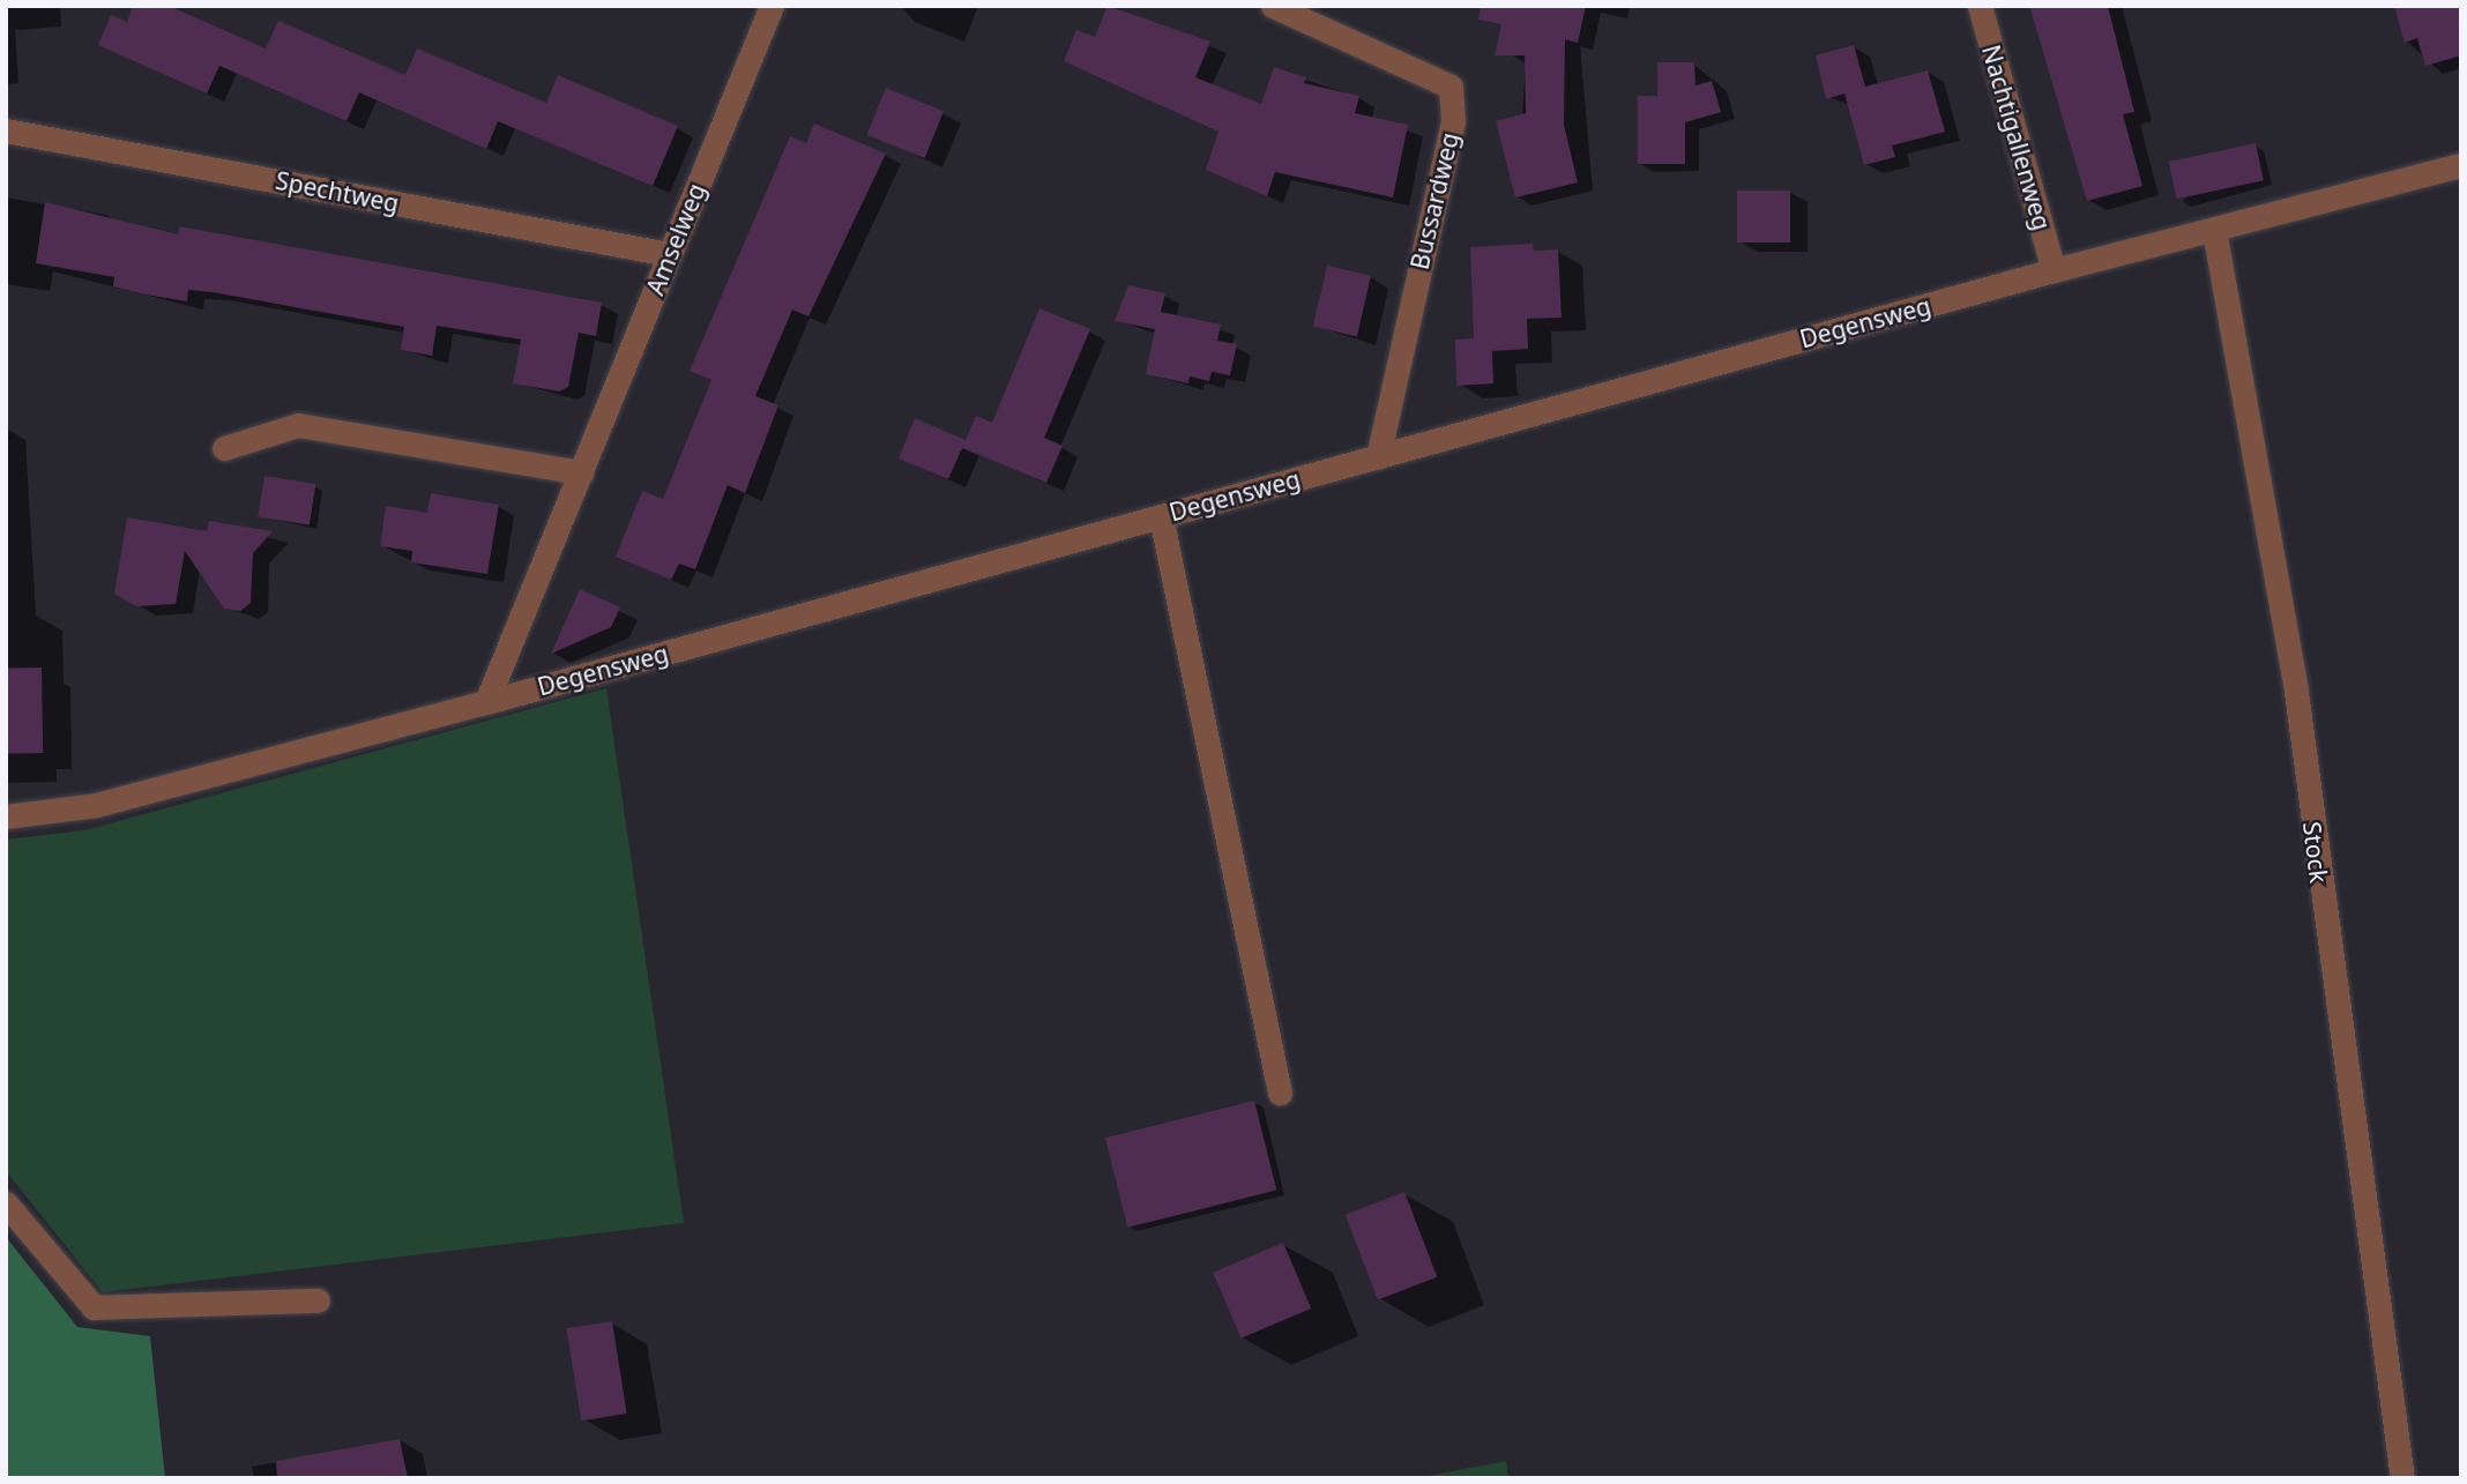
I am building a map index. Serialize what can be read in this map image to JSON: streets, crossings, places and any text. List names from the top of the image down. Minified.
{"streets":{"street":["Nachtigallenweg","Spechtweg","Bussardweg","Amselweg","Degensweg","Stock"]},"crossings":[["Nachtigallenweg","Degensweg"],["Spechtweg","Amselweg"],["Bussardweg","Degensweg"],["Amselweg","Degensweg"],["Degensweg","Stock"]]}
